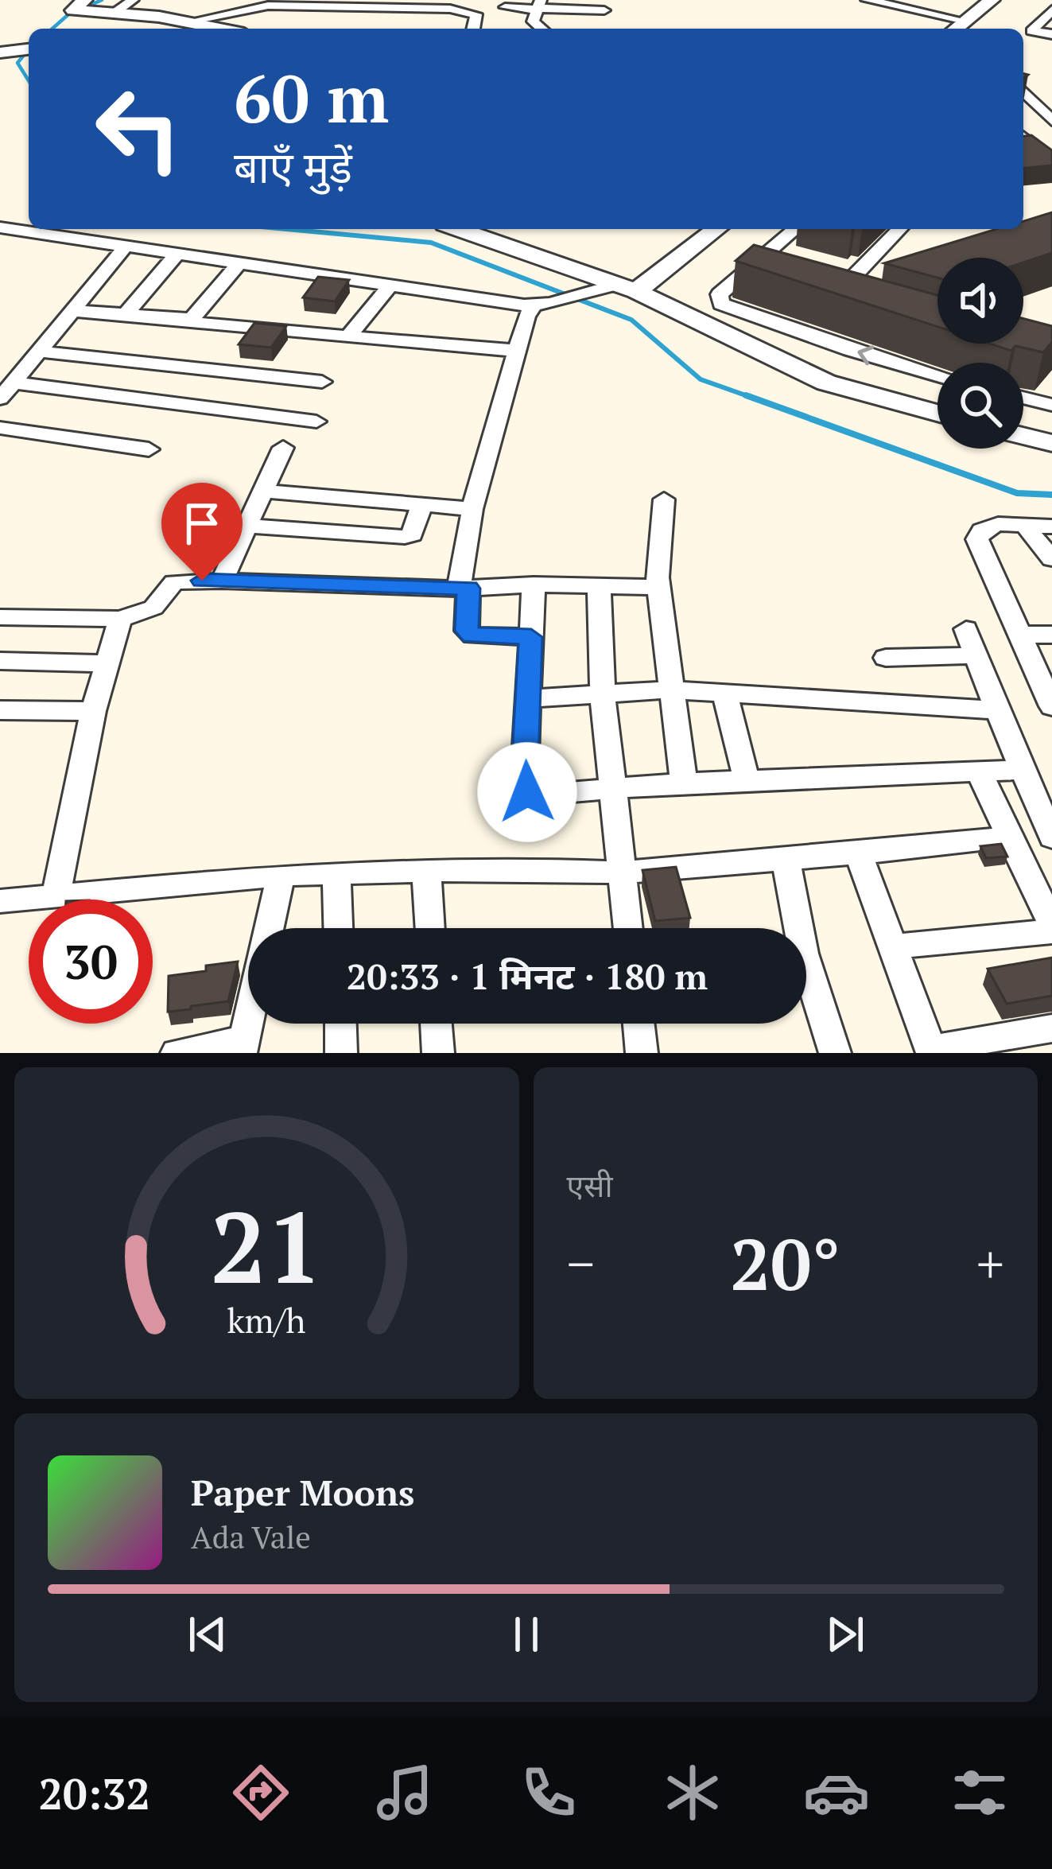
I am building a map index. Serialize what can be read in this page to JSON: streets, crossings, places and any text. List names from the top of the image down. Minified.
{"page":{"turn":["60 m","बाएँ मुड़ें"],"limit":"30","trip":"20:33 · 1 मिनट · 180 m","tile":"एसी","heat":["−","20°","+"],"song":["Paper Moons","Ada Vale"],"tabs":"20:32","gauge":["21","km/h"]}}
